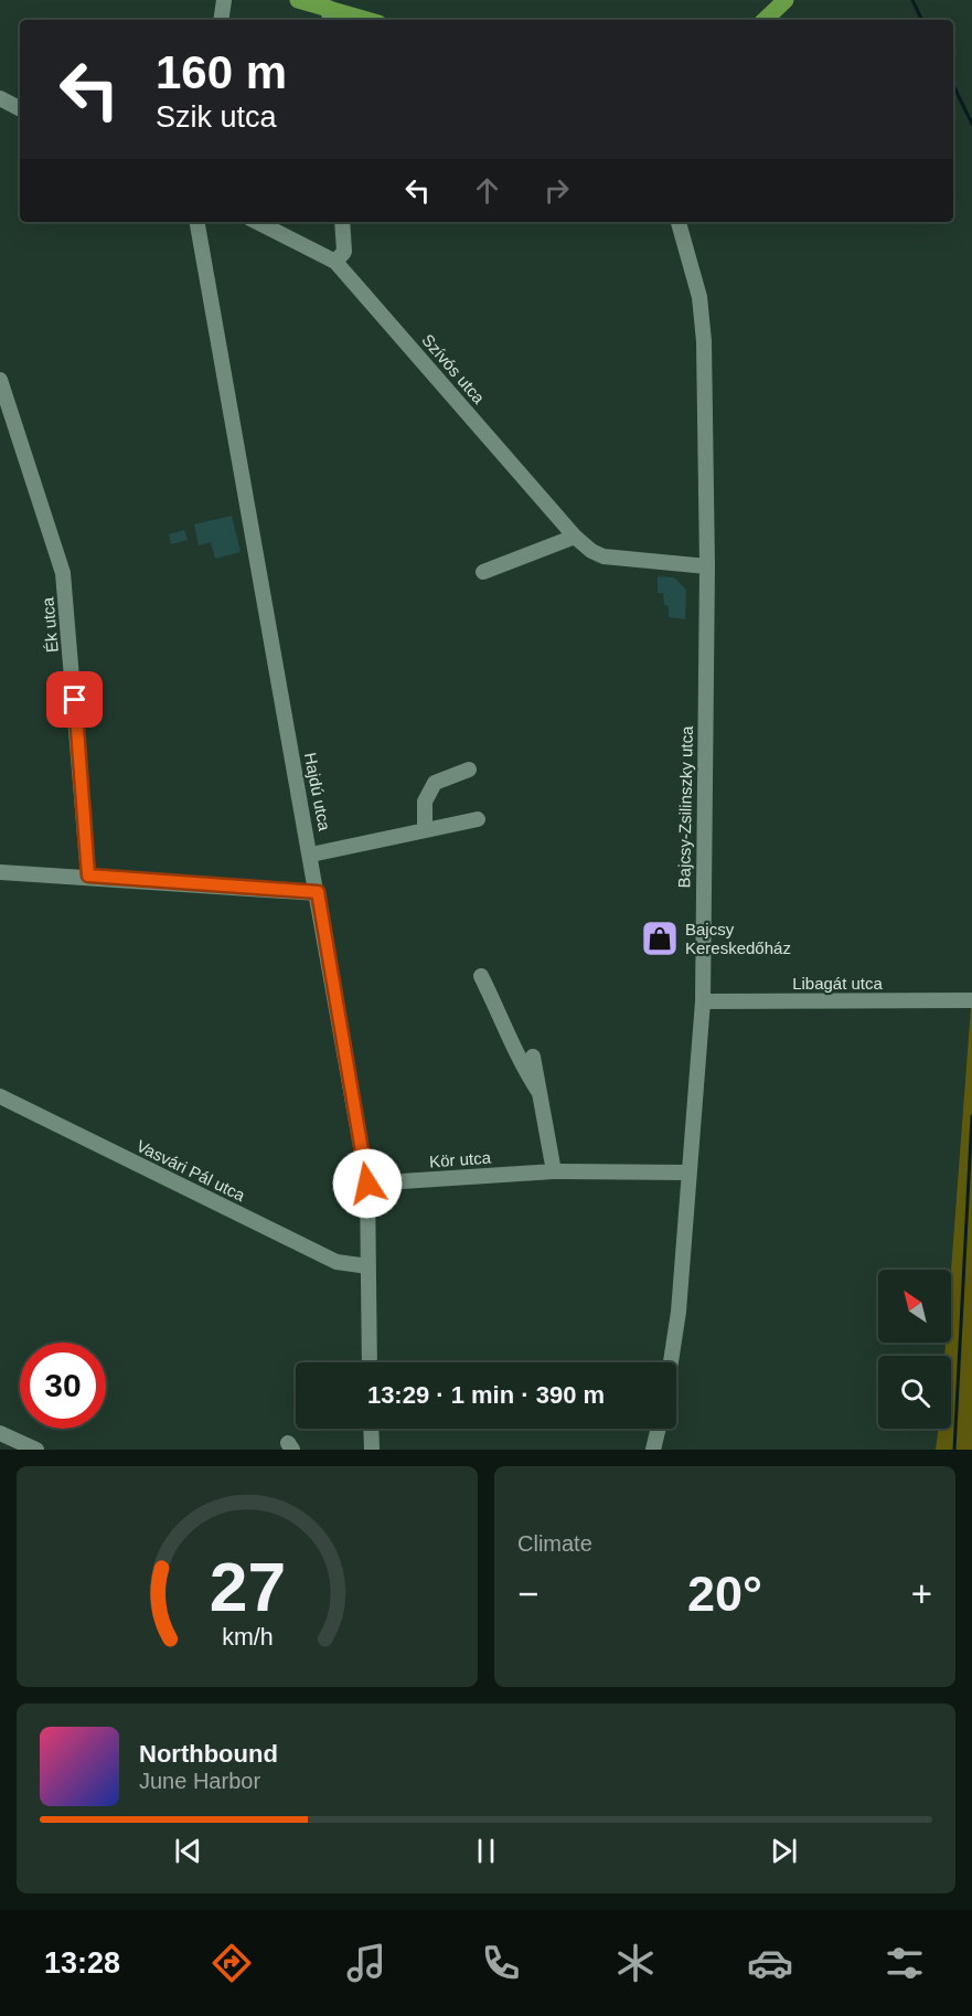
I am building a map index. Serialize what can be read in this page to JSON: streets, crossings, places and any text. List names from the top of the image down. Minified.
{"streets":{"street":["Szívós utca","Ék utca","Hajdú utca","Bajcsy-Zsilinszky utca","Libagát utca","Kör utca","Vasvári Pál utca"]},"crossings":[["Szívós utca","Bajcsy-Zsilinszky utca"],["Hajdú utca","Kör utca"],["Hajdú utca","Vasvári Pál utca"],["Bajcsy-Zsilinszky utca","Libagát utca"],["Bajcsy-Zsilinszky utca","Kör utca"]],"places":{"shop":["Bajcsy Kereskedőház"]},"north":"top left","page":{"turn":["160 m","Szik utca"],"limit":"30","trip":"13:29 · 1 min · 390 m","tile":"Climate","heat":["−","20°","+"],"song":["Northbound","June Harbor"],"tabs":"13:28","gauge":["27","km/h"]}}
